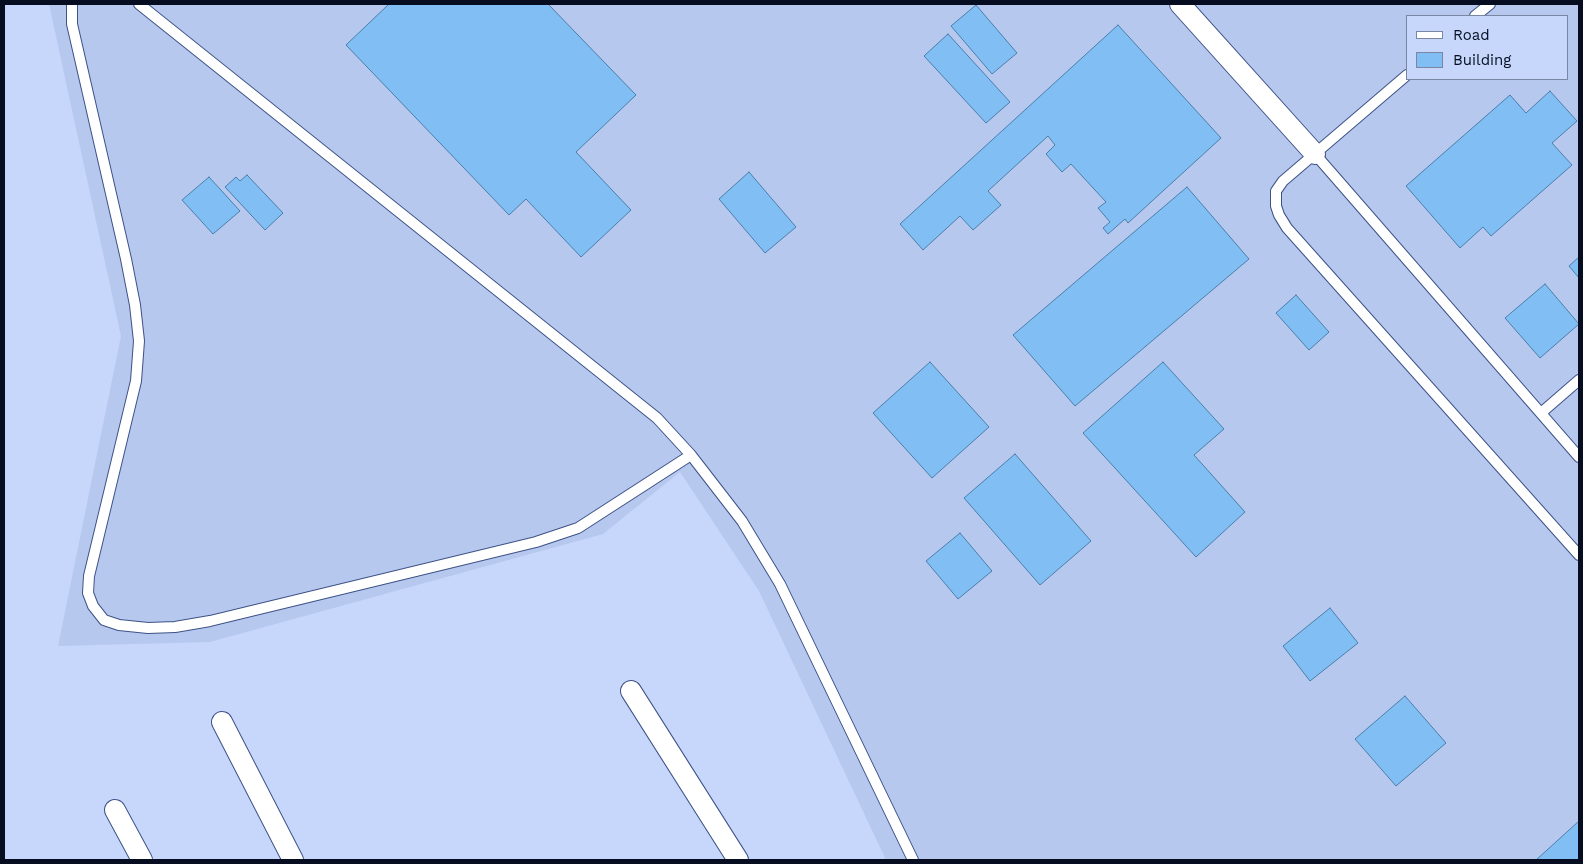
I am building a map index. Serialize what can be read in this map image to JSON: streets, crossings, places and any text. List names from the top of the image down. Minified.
{"legend":["Road","Building"]}
